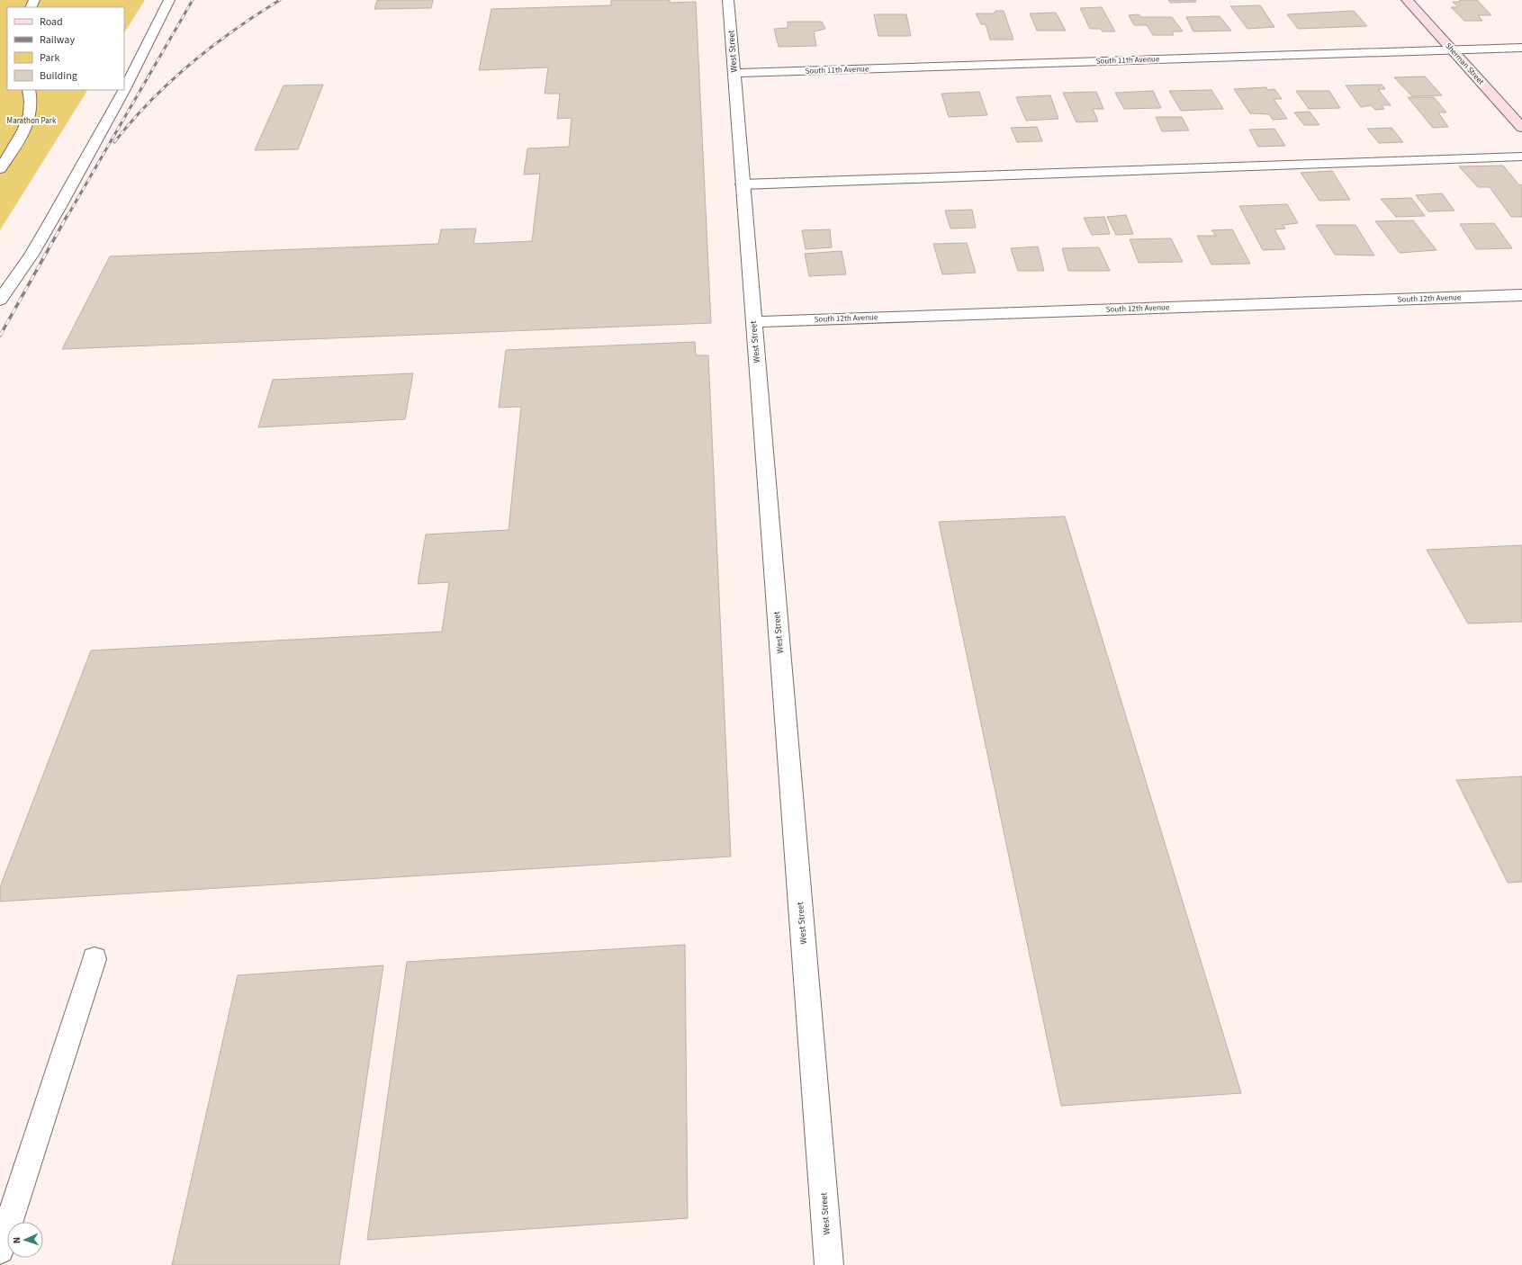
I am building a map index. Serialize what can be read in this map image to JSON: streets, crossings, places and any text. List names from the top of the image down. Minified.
{"streets":{"street":["West Street","South 11th Avenue","Sherman Street","South 12th Avenue"]},"crossings":[["West Street","South 11th Avenue"],["West Street","South 12th Avenue"],["South 11th Avenue","Sherman Street"]],"parks":["Marathon Park"],"legend":["Road","Railway","Park","Building"],"north":"left"}
